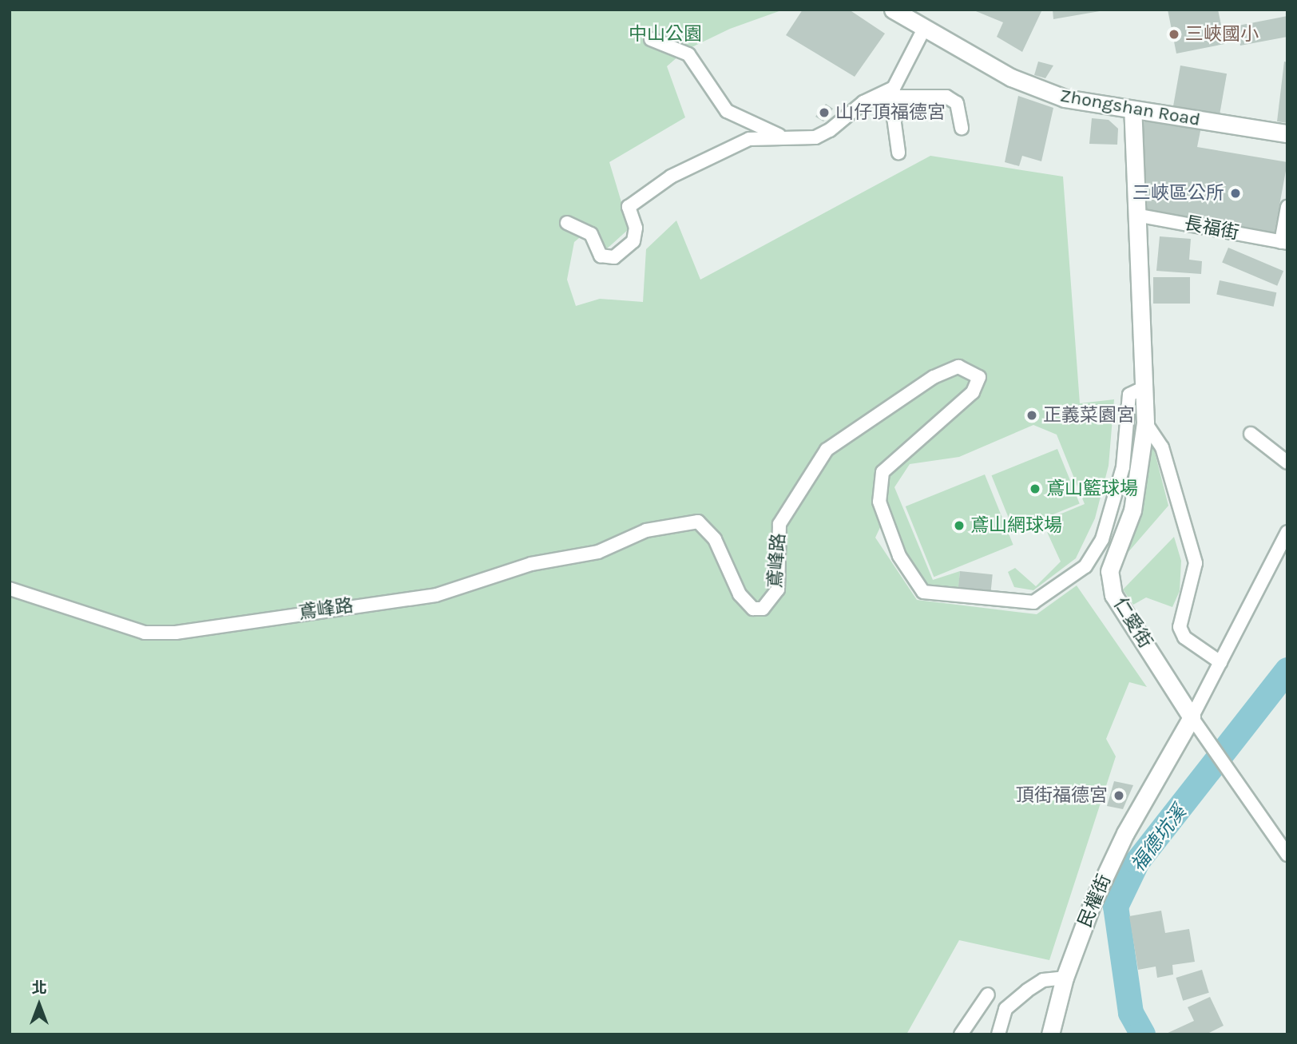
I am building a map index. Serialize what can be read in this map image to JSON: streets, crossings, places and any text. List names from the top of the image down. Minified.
{"streets":{"street":["Zhongshan Road","長福街","鳶峰路","仁愛街","民權街"]},"crossings":[["Zhongshan Road","仁愛街"],["長福街","仁愛街"],["鳶峰路","仁愛街"],["仁愛街","民權街"]],"water":["福德坑溪"],"parks":["中山公園"],"places":["三峽國小","山仔頂福德宮","三峽區公所","正義菜園宮","鳶山籃球場","鳶山網球場","頂街福德宮"],"north":"top"}
